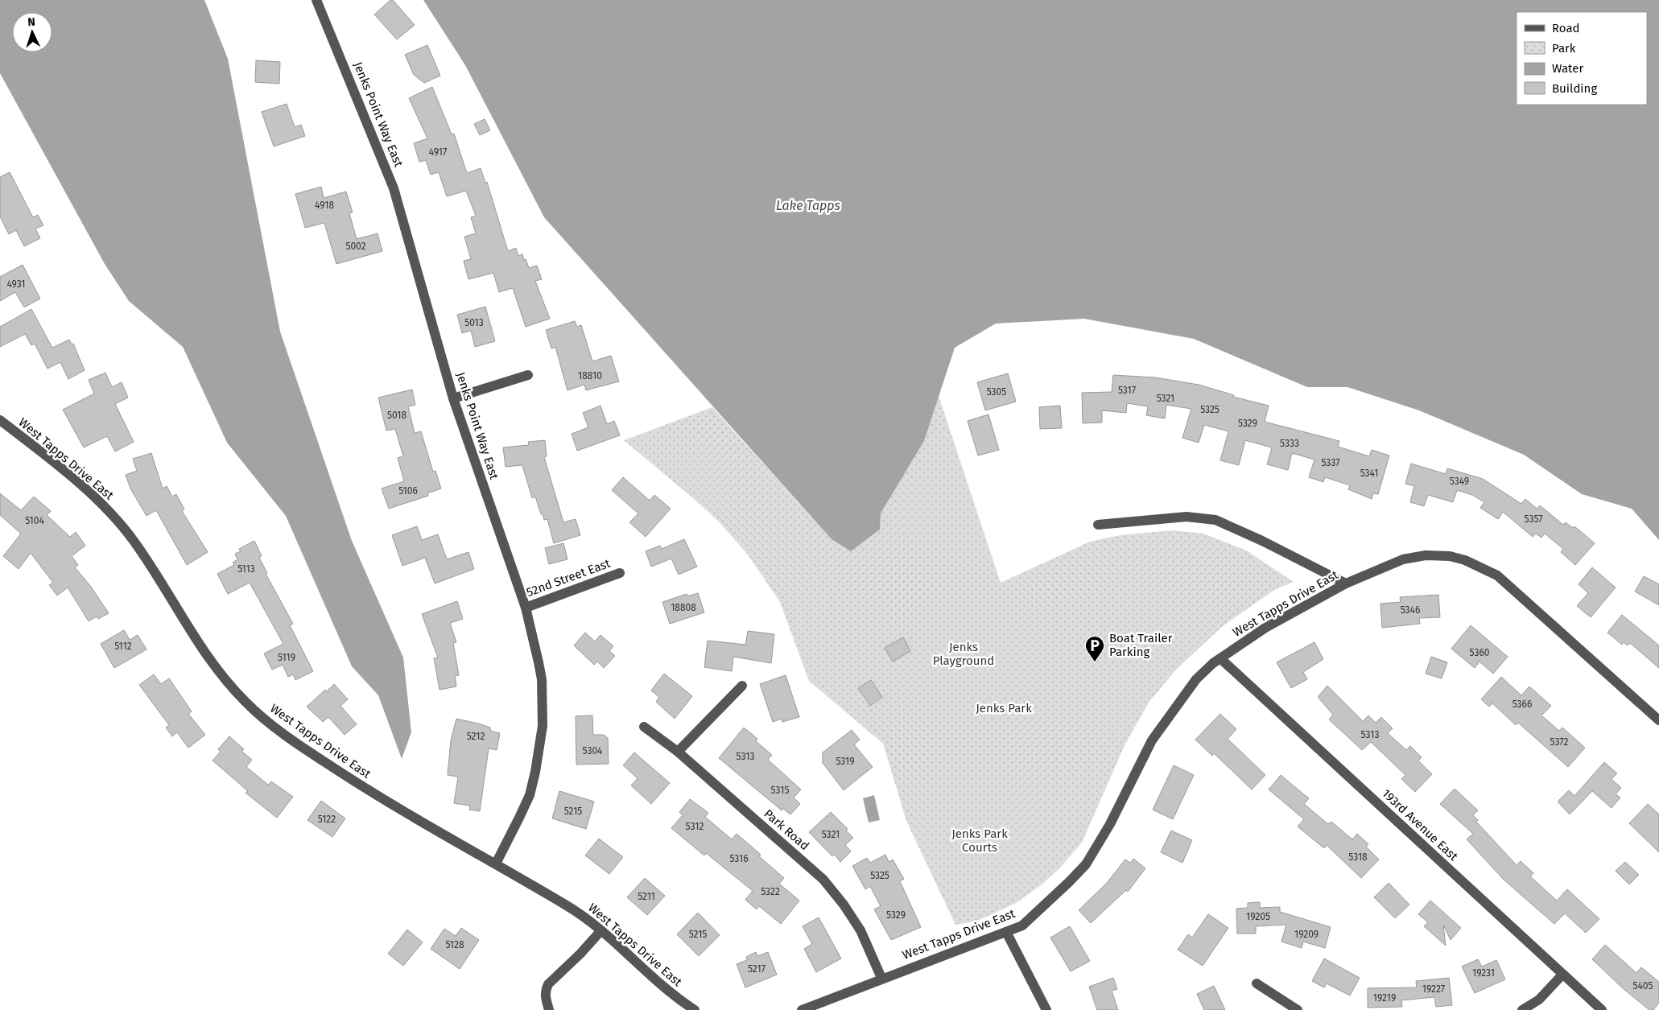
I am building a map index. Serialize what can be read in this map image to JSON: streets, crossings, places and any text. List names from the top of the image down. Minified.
{"streets":{"street":["Jenks Point Way East","West Tapps Drive East","52nd Street East","193rd Avenue East","Park Road"]},"crossings":[["Jenks Point Way East","West Tapps Drive East"],["Jenks Point Way East","52nd Street East"],["West Tapps Drive East","193rd Avenue East"],["West Tapps Drive East","Park Road"]],"water":["Lake Tapps"],"parks":["Jenks Playground","Jenks Park","Jenks Park Courts"],"places":{"parking":["Boat Trailer Parking"]},"house_numbers":["4917","4918","5002","4931","5013","18810","5317","5305","5321","5325","5018","5329","5333","5337","5341","5349","5106","5357","5104","5113","18808","5346","5112","5360","5119","5366","5313","5212","5372","5304","5313","5319","5315","5215","5122","5312","5321","5318","5316","5325","5322","5211","5329","19205","5215","19209","5128","5217","19231","5405","19227","19219"],"legend":["Road","Park","Water","Building"],"north":"top"}
